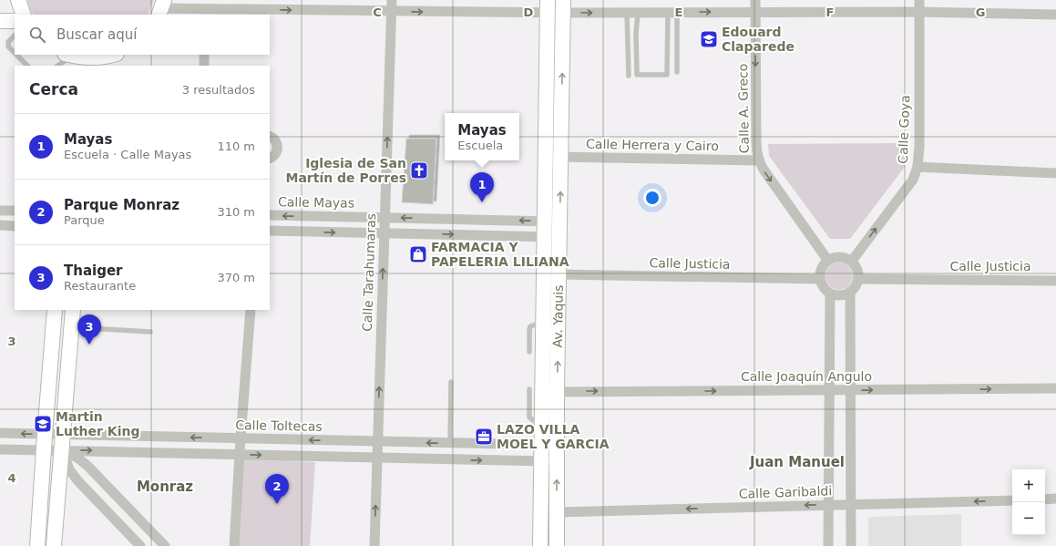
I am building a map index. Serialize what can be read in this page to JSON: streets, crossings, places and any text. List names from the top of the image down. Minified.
{"streets":{"street":["Calle A. Greco","Calle Goya","Calle Herrera y Cairo","Calle Mayas","Calle Justicia","Calle Tarahumaras","Av. Yaquis","Calle Joaquín Angulo","Calle Toltecas","Calle Garibaldi"]},"crossings":[["Calle A. Greco","Calle Goya"],["Calle A. Greco","Calle Herrera y Cairo"],["Calle A. Greco","Calle Justicia"],["Calle Goya","Calle Justicia"],["Calle Herrera y Cairo","Av. Yaquis"],["Calle Mayas","Calle Tarahumaras"],["Calle Mayas","Av. Yaquis"],["Calle Justicia","Av. Yaquis"],["Calle Tarahumaras","Calle Toltecas"],["Av. Yaquis","Calle Joaquín Angulo"],["Av. Yaquis","Calle Toltecas"],["Av. Yaquis","Calle Garibaldi"]],"one_way":["Calle A. Greco","Calle Goya","Calle Tarahumaras","Calle Joaquín Angulo","Calle Garibaldi"],"districts":["Juan Manuel","Monraz"],"places":{"school or university":["Edouard Claparede","Martin Luther King"],"church":["Iglesia de San Martín de Porres"],"shop":["FARMACIA Y PAPELERIA LILIANA"],"office":["LAZO VILLA MOEL Y GARCIA"]},"page":{"search":"Buscar aquí","heading":["Cerca","3 resultados"],"popup":["Mayas","Escuela"],"list":[{"mark":"1","name":"Mayas","note":"Escuela · Calle Mayas","value":"110 m"},{"mark":"2","name":"Parque Monraz","note":"Parque","value":"310 m"},{"mark":"3","name":"Thaiger","note":"Restaurante","value":"370 m"}],"pins":["1","3","2"],"map_buttons":["+","−"]},"grid":{"columns":["C","D","E","F","G"],"rows":["3","4"]}}
